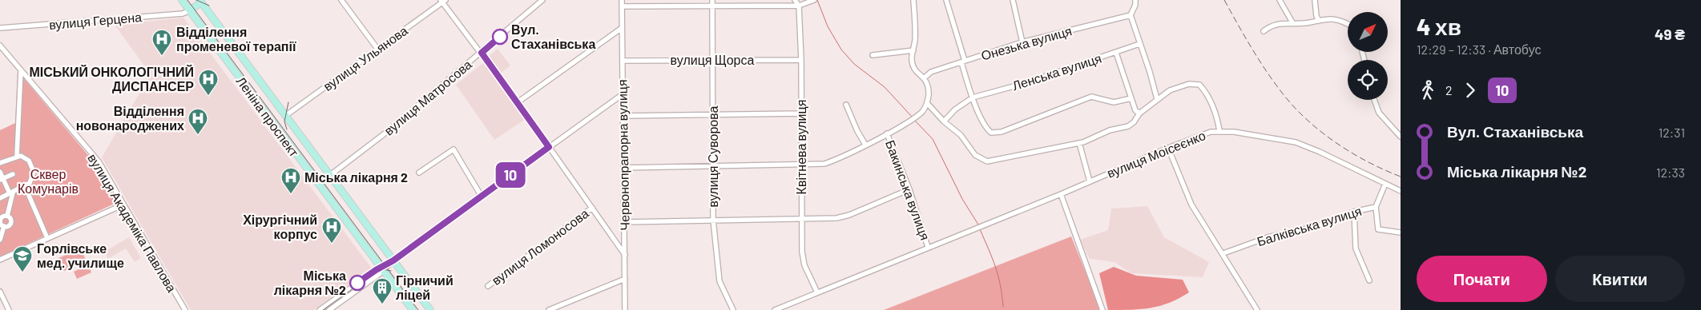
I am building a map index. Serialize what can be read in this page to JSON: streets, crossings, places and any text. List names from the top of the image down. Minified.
{"streets":{"main road":["Леніна проспект"],"street":["вулиця Герцена","Онезька вулиця","вулиця Ульянова","вулиця Щорса","Ленська вулиця","вулиця Матросова","Квітнева вулиця","вулиця Моісеєнко","Червонопрапорна вулиця","вулиця Суворова","Бакинська вулиця","вулиця Академіка Павлова","Балківська вулиця","вулиця Ломоносова"]},"crossings":[["вулиця Герцена","Леніна проспект"],["вулиця Ульянова","Леніна проспект"],["вулиця Щорса","Квітнева вулиця"],["вулиця Щорса","Червонопрапорна вулиця"],["вулиця Щорса","вулиця Суворова"],["вулиця Матросова","Леніна проспект"],["вулиця Моісеєнко","Бакинська вулиця"]],"parks":["Сквер Комунарів"],"places":{"other":["Вул. Стаханівська","Міська лікарня №2"],"hospital":["Відділення променевої терапії","МІСЬКИЙ ОНКОЛОГІЧНИЙ ДИСПАНСЕР","Відділення новонароджених","Міська лікарня 2","Хірургічний корпус"],"school or university":["Горлівське мед. училище"],"building":["Гірничий ліцей"]},"lines":["bus line 10"],"north":"top right","page":{"on_map":"10","heading":["4 хв","12:29 – 12:33 · Автобус","49 ₴"],"legs":["2","10"],"list":[{"name":"Вул. Стаханівська","value":"12:31"},{"name":"Міська лікарня №2","value":"12:33"}],"buttons":["Почати","Квитки"]}}
